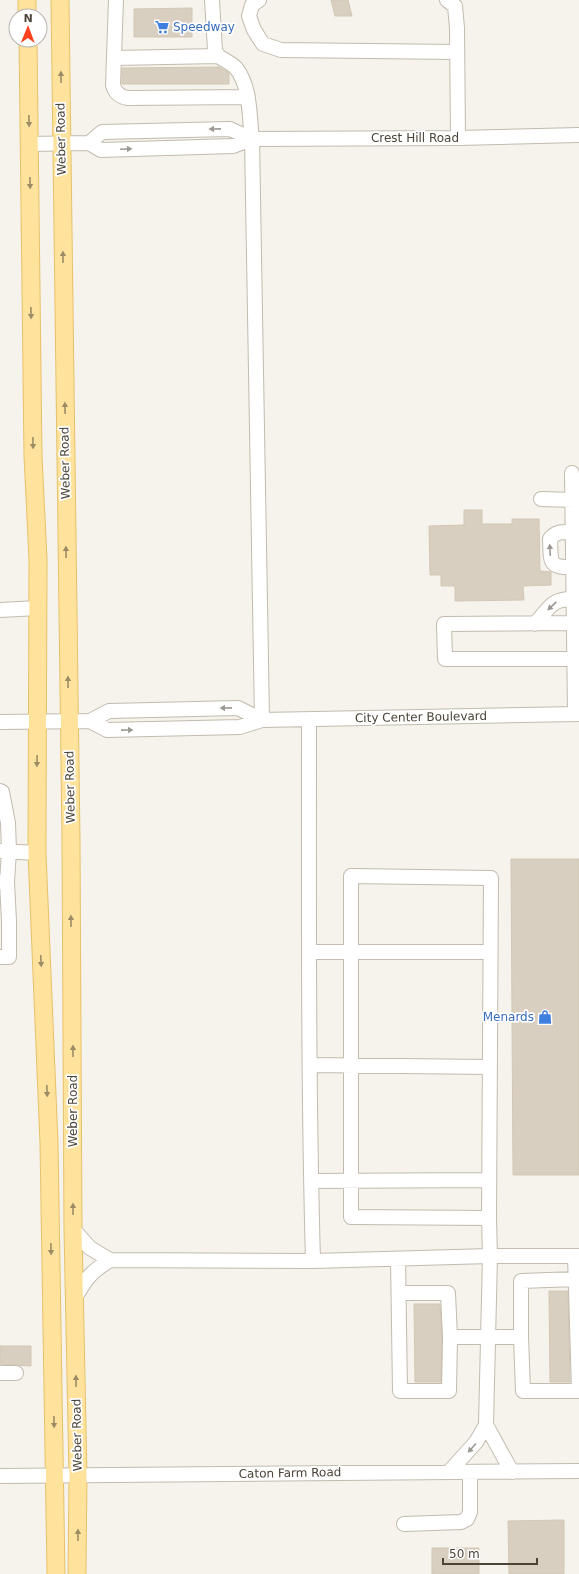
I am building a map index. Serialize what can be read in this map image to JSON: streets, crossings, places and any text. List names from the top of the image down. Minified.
{"streets":{"main road":["Weber Road"],"street":["Crest Hill Road","City Center Boulevard","Caton Farm Road"]},"crossings":[["Crest Hill Road","Weber Road"],["Weber Road","Caton Farm Road"]],"places":{"supermarket":["Speedway"],"shop":["Menards"]},"scale_bar":"50 m","north":"top"}
